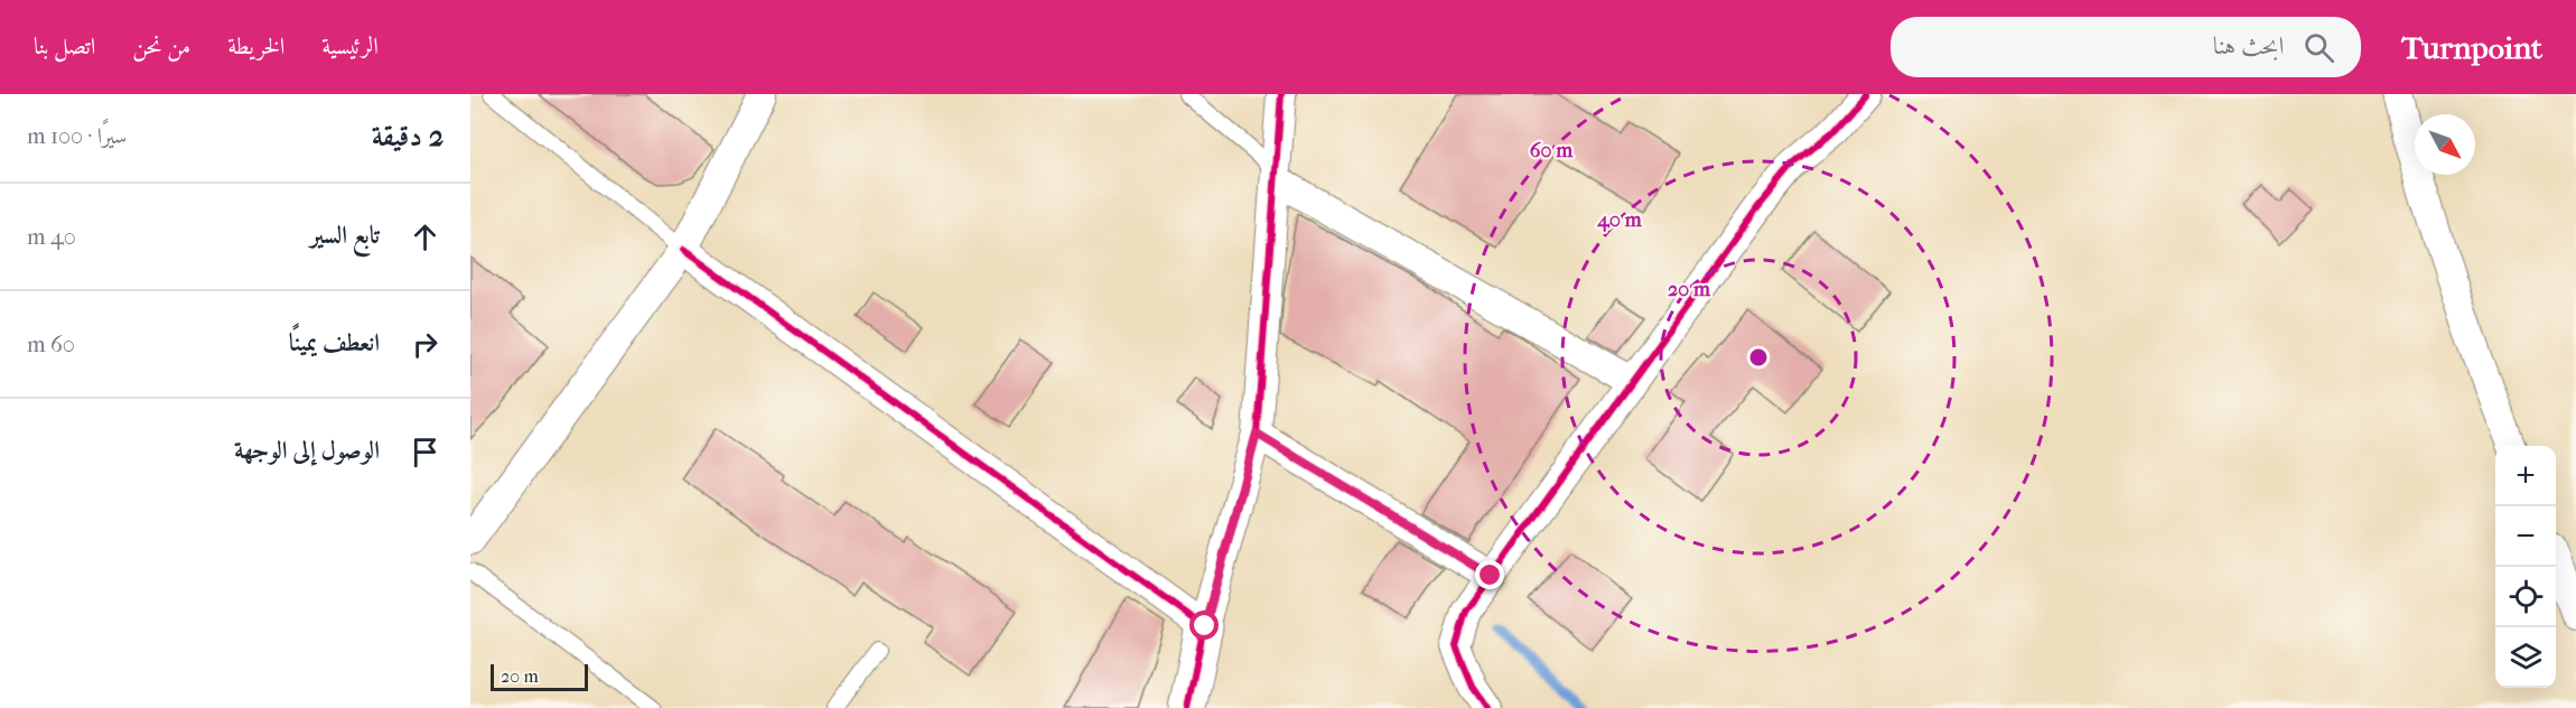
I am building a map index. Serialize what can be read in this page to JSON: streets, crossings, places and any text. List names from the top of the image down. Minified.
{"scale_bar":"20 m","north":"bottom right","page":{"header":"Turnpoint","search":"ابحث هنا","nav":["الرئيسية","الخريطة","من نحن","اتصل بنا"],"heading":["2 دقيقة","سيرًا · 100 m"],"list":[["تابع السير","40 m"],["انعطف يمينًا","60 m"],"الوصول إلى الوجهة"],"map_buttons":["+","−"],"scale":"20 m"},"rings":["60 m","40 m","20 m"]}
